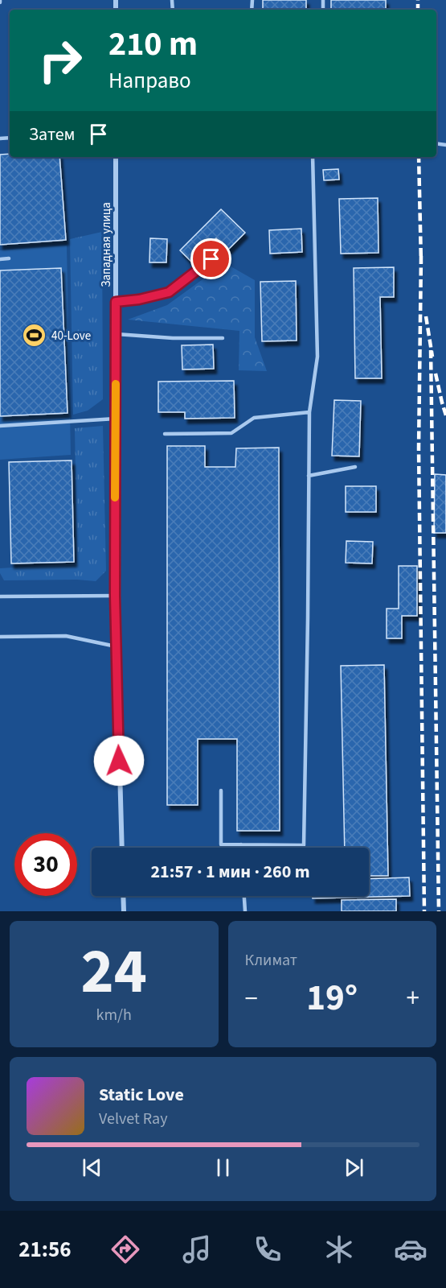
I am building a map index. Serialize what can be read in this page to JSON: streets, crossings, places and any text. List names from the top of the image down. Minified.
{"streets":{"street":["Западная улица"]},"places":{"sports":["40-Love"]},"page":{"turn":["210 m","Направо"],"then":"Затем","limit":"30","trip":"21:57 · 1 мин · 260 m","tile":[["24","km/h"],"Климат"],"heat":["−","19°","+"],"song":["Static Love","Velvet Ray"],"tabs":"21:56"}}
